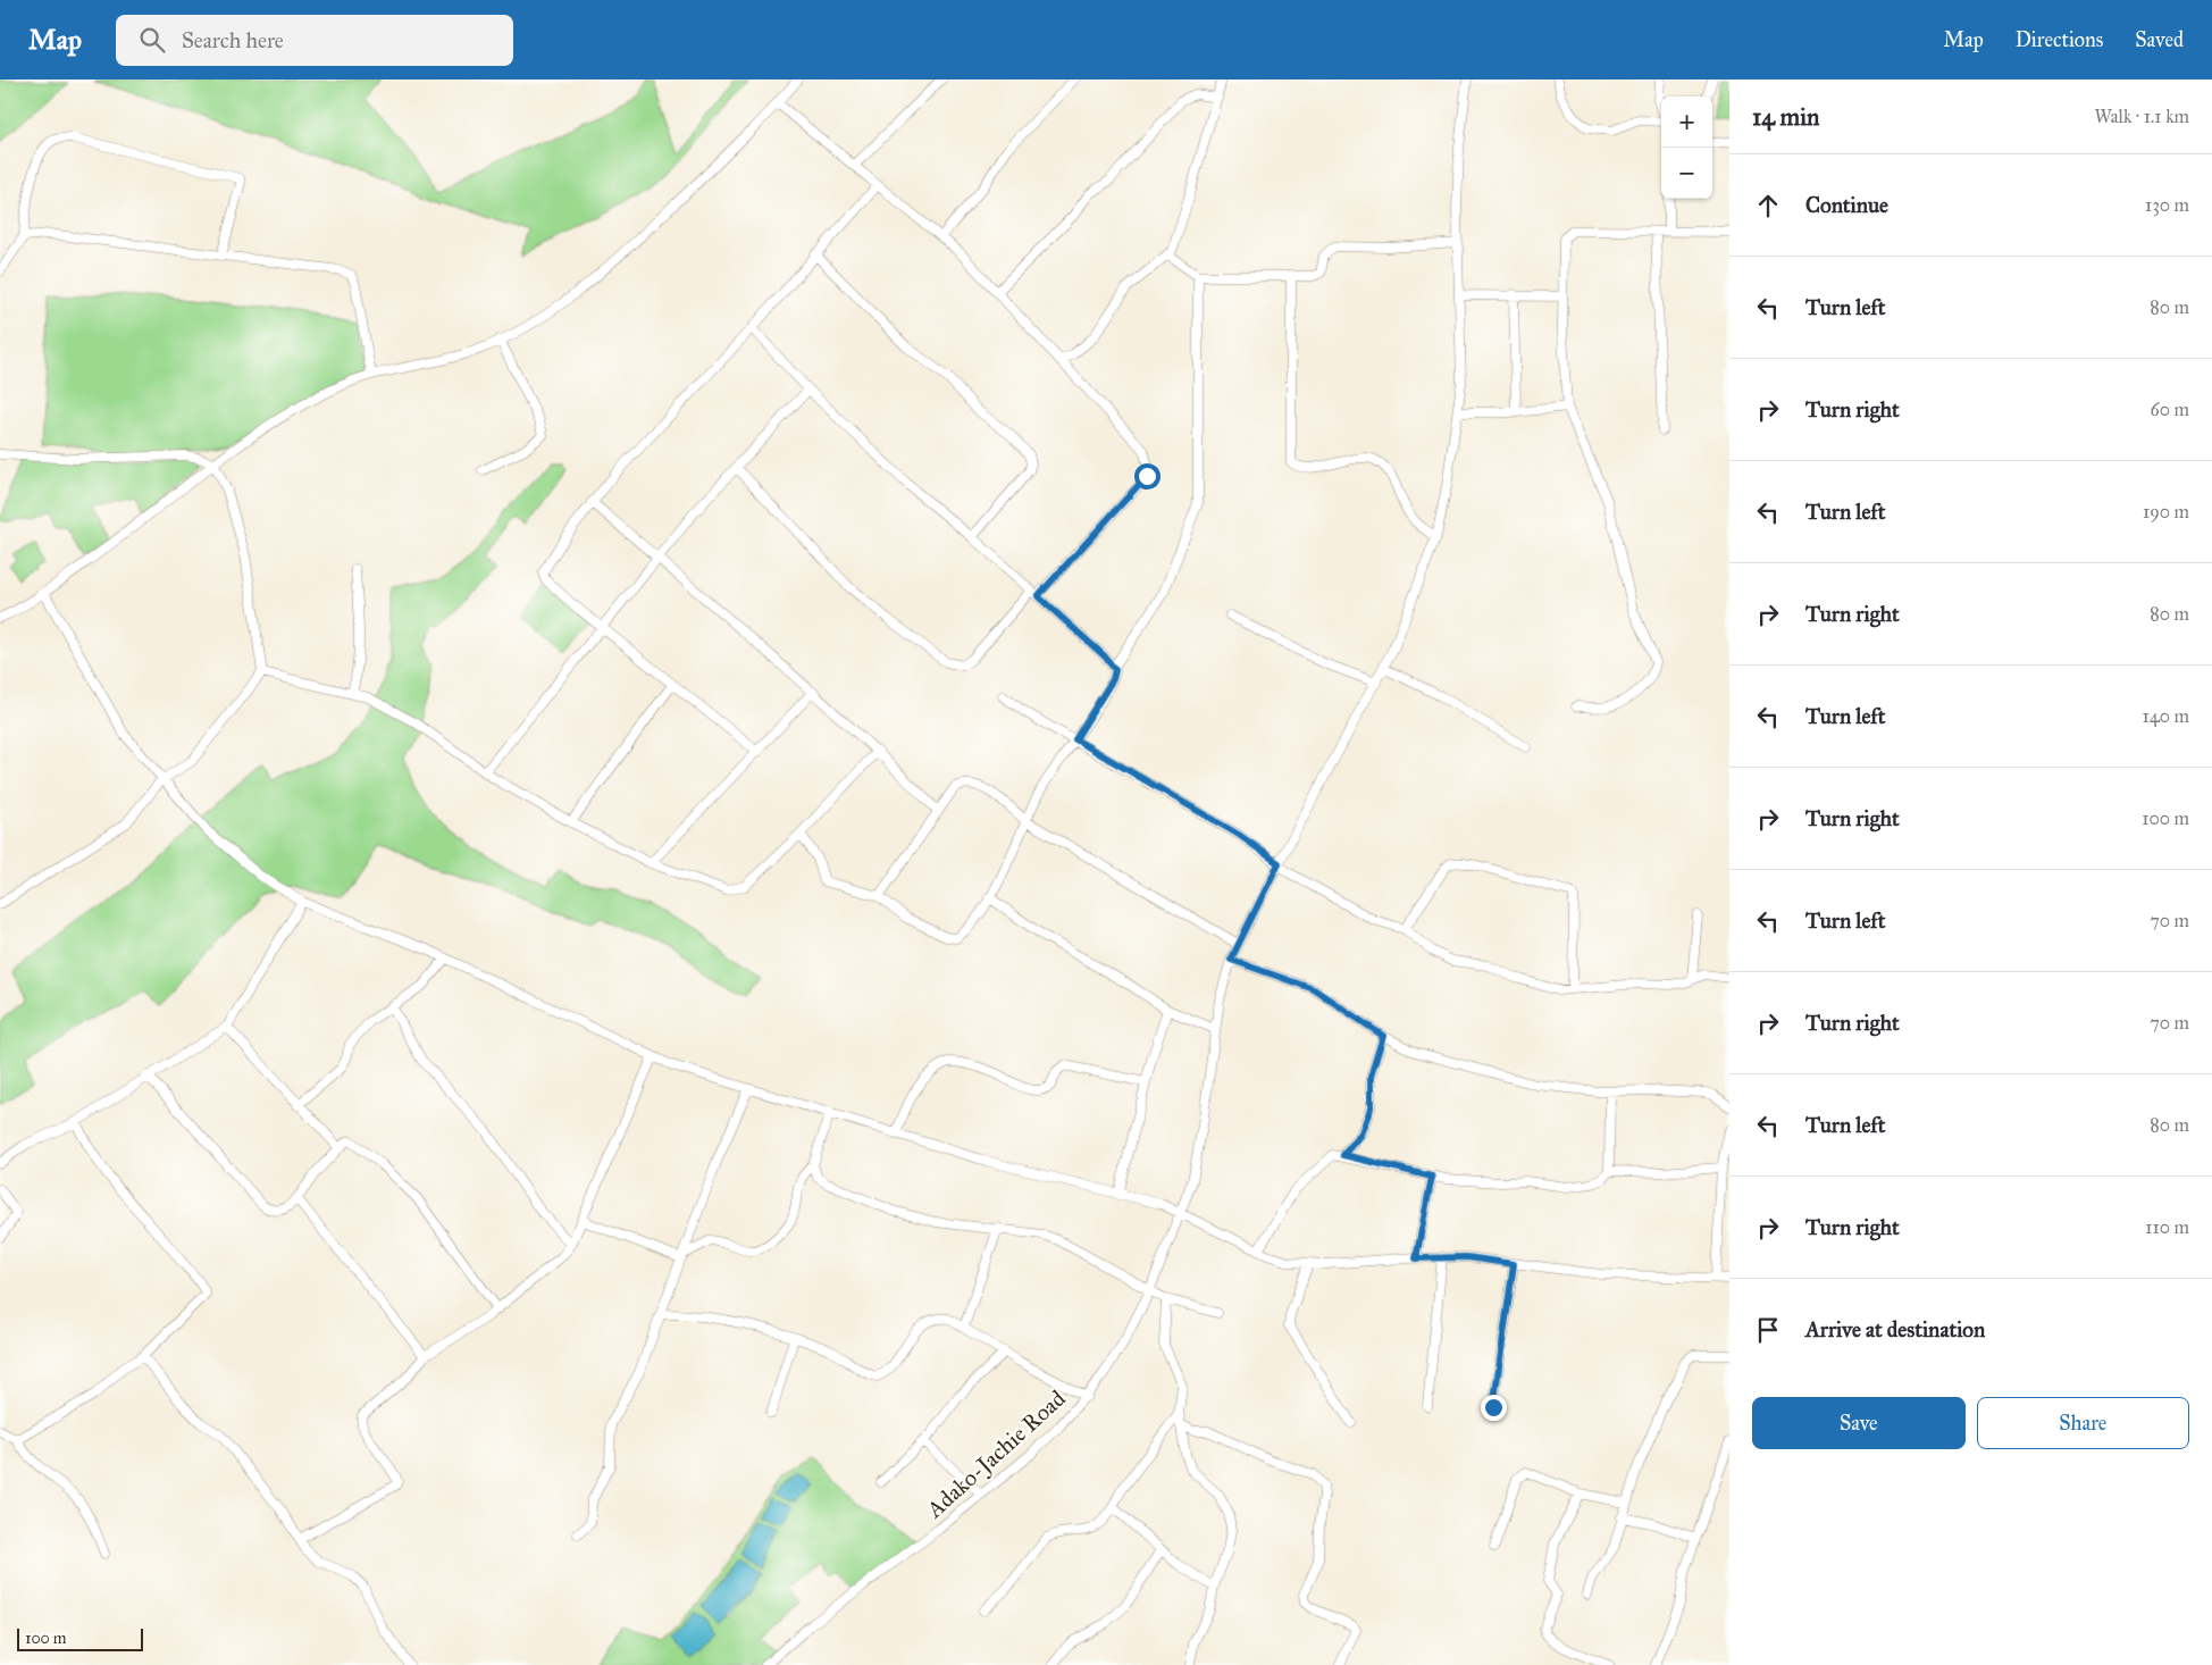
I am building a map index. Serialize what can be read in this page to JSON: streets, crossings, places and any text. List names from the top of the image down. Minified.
{"streets":{"street":["Adako-Jachie Road"]},"scale_bar":"100 m","page":{"header":"Map","search":"Search here","nav":["Map","Directions","Saved"],"heading":["14 min","Walk · 1.1 km"],"map_buttons":["+","−"],"list":[["Continue","130 m"],["Turn left","80 m"],["Turn right","60 m"],["Turn left","190 m"],["Turn right","80 m"],["Turn left","140 m"],["Turn right","100 m"],["Turn left","70 m"],["Turn right","70 m"],["Turn left","80 m"],["Turn right","110 m"],"Arrive at destination"],"buttons":["Save","Share"],"scale":"100 m"}}
